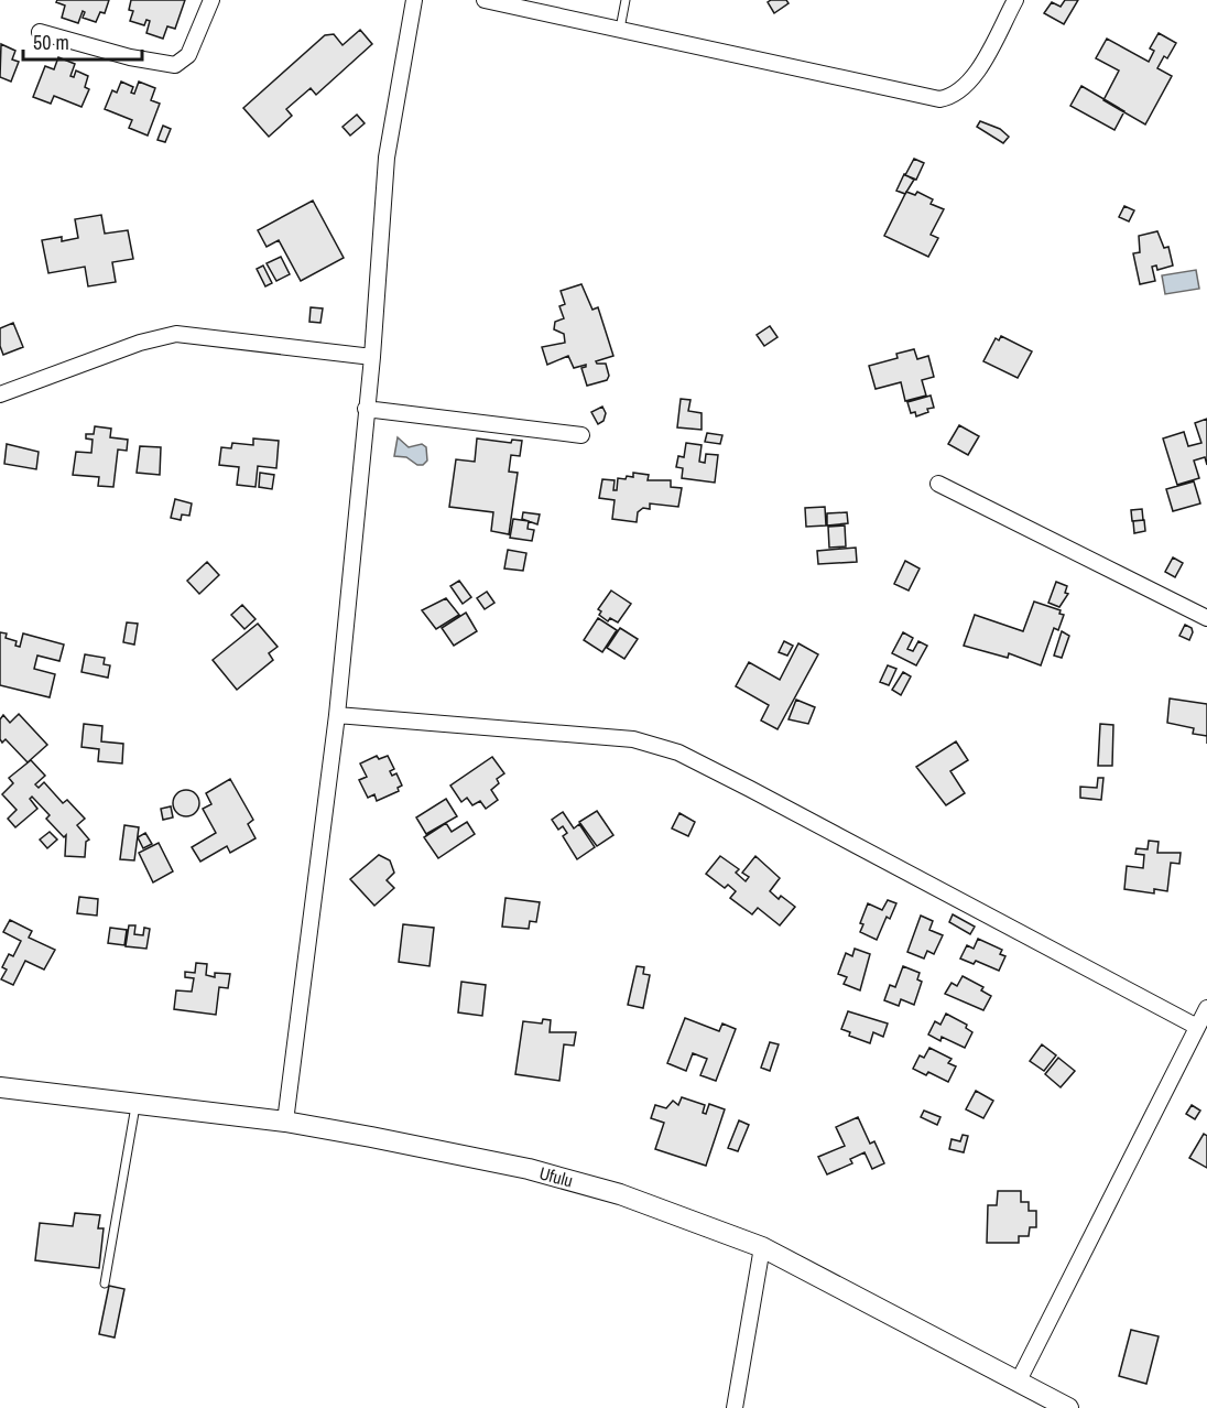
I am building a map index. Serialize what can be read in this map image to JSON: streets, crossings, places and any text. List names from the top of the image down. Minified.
{"streets":{"street":["Ufulu"]},"scale_bar":"50 m"}
